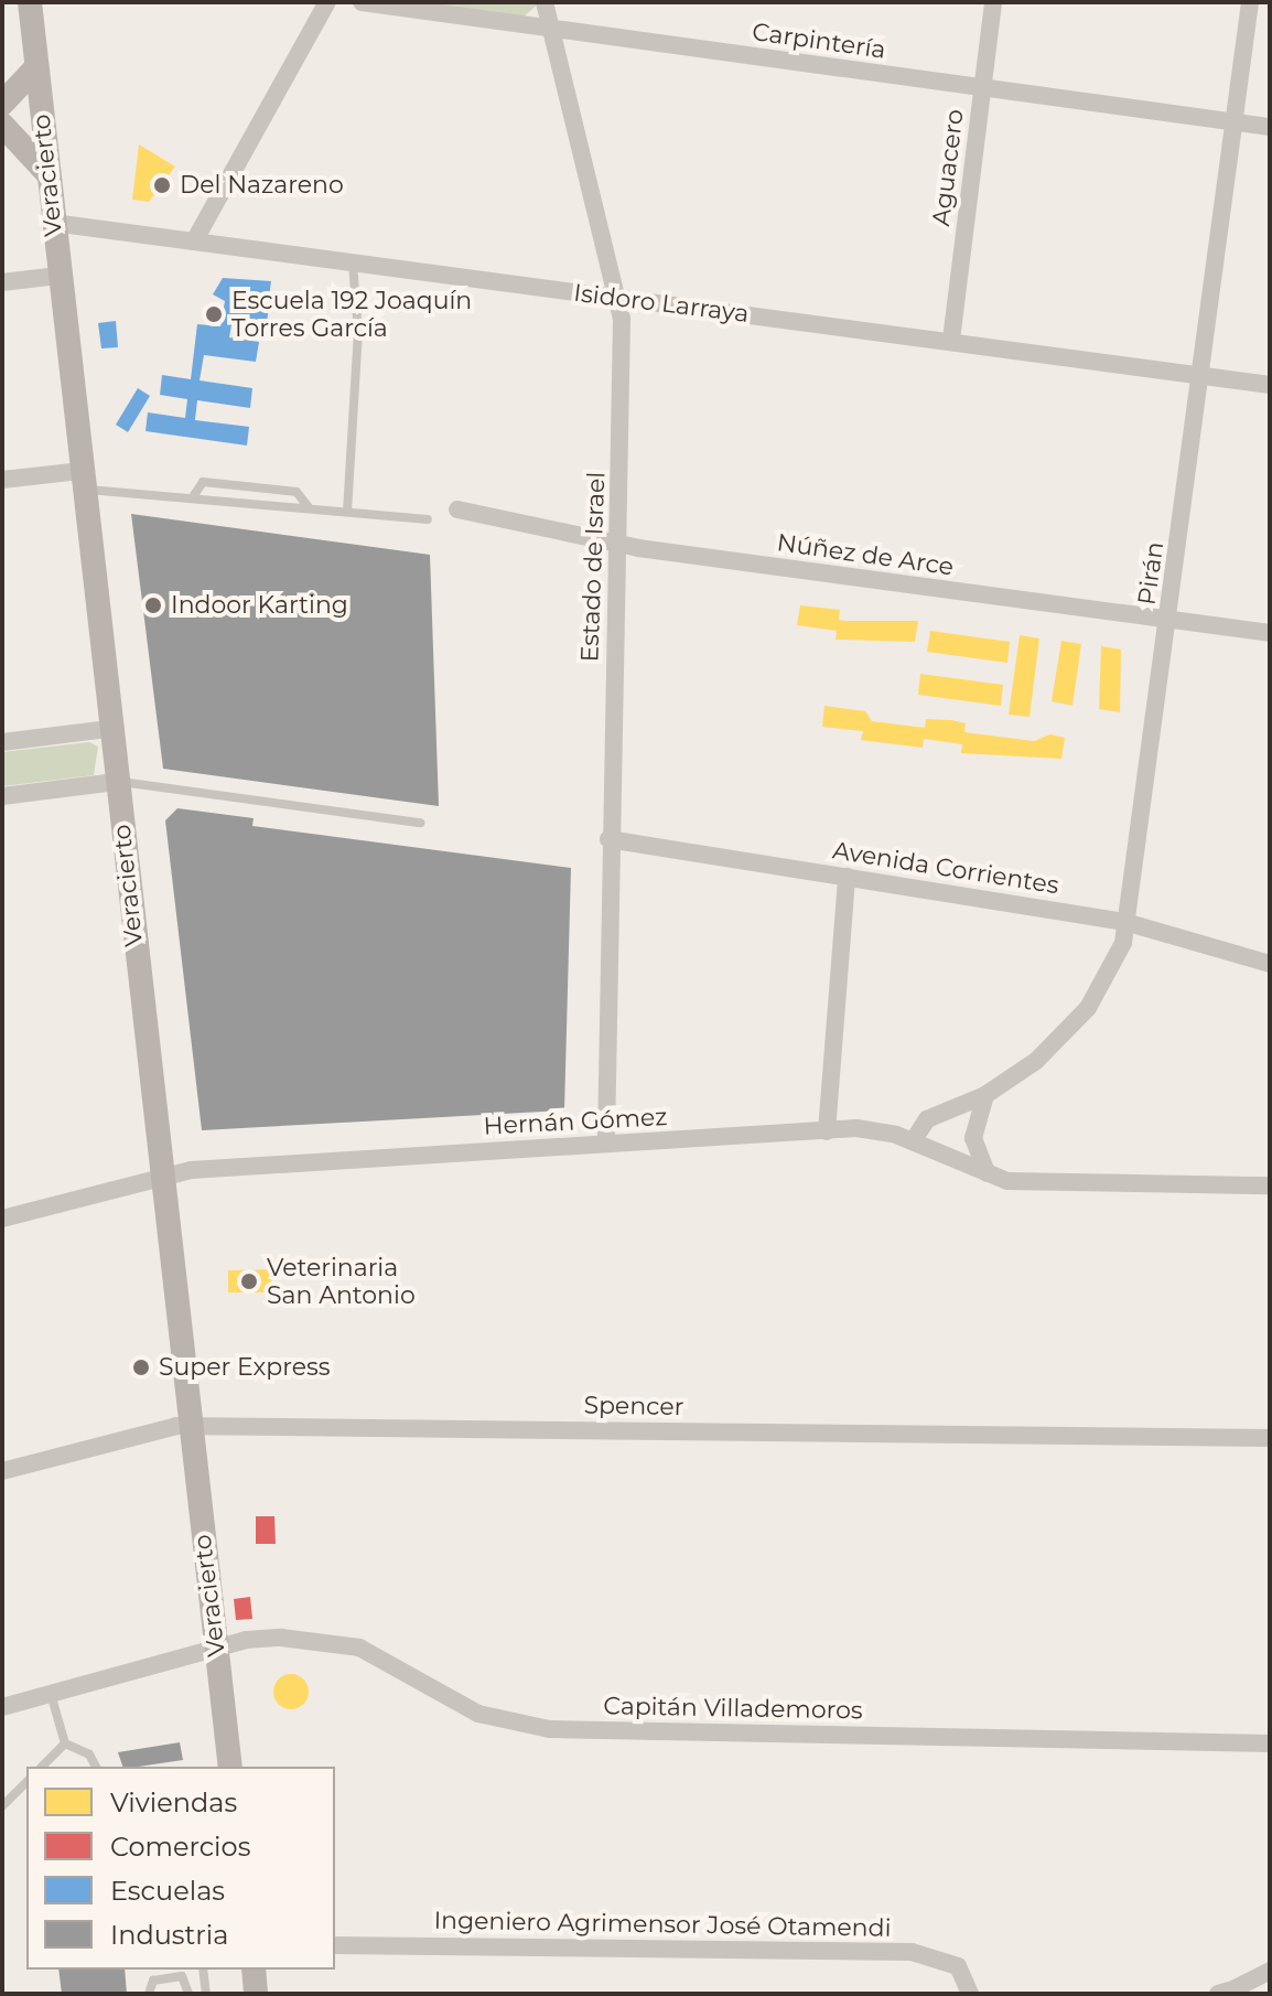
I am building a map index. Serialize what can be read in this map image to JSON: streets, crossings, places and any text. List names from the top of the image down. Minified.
{"streets":{"street":["Carpintería","Aguacero","Veracierto","Isidoro Larraya","Núñez de Arce","Estado de Israel","Pirán","Avenida Corrientes","Hernán Gómez","Spencer","Capitán Villademoros","Ingeniero Agrimensor José Otamendi"]},"crossings":[["Carpintería","Aguacero"],["Carpintería","Estado de Israel"],["Carpintería","Pirán"],["Aguacero","Isidoro Larraya"],["Veracierto","Isidoro Larraya"],["Veracierto","Hernán Gómez"],["Veracierto","Spencer"],["Veracierto","Capitán Villademoros"],["Isidoro Larraya","Estado de Israel"],["Isidoro Larraya","Pirán"],["Núñez de Arce","Estado de Israel"],["Núñez de Arce","Pirán"],["Estado de Israel","Avenida Corrientes"],["Estado de Israel","Hernán Gómez"],["Pirán","Avenida Corrientes"],["Pirán","Hernán Gómez"]],"places":["Del Nazareno","Escuela 192 Joaquín Torres García","Indoor Karting","Veterinaria San Antonio","Super Express"],"legend":["Viviendas","Comercios","Escuelas","Industria"]}
